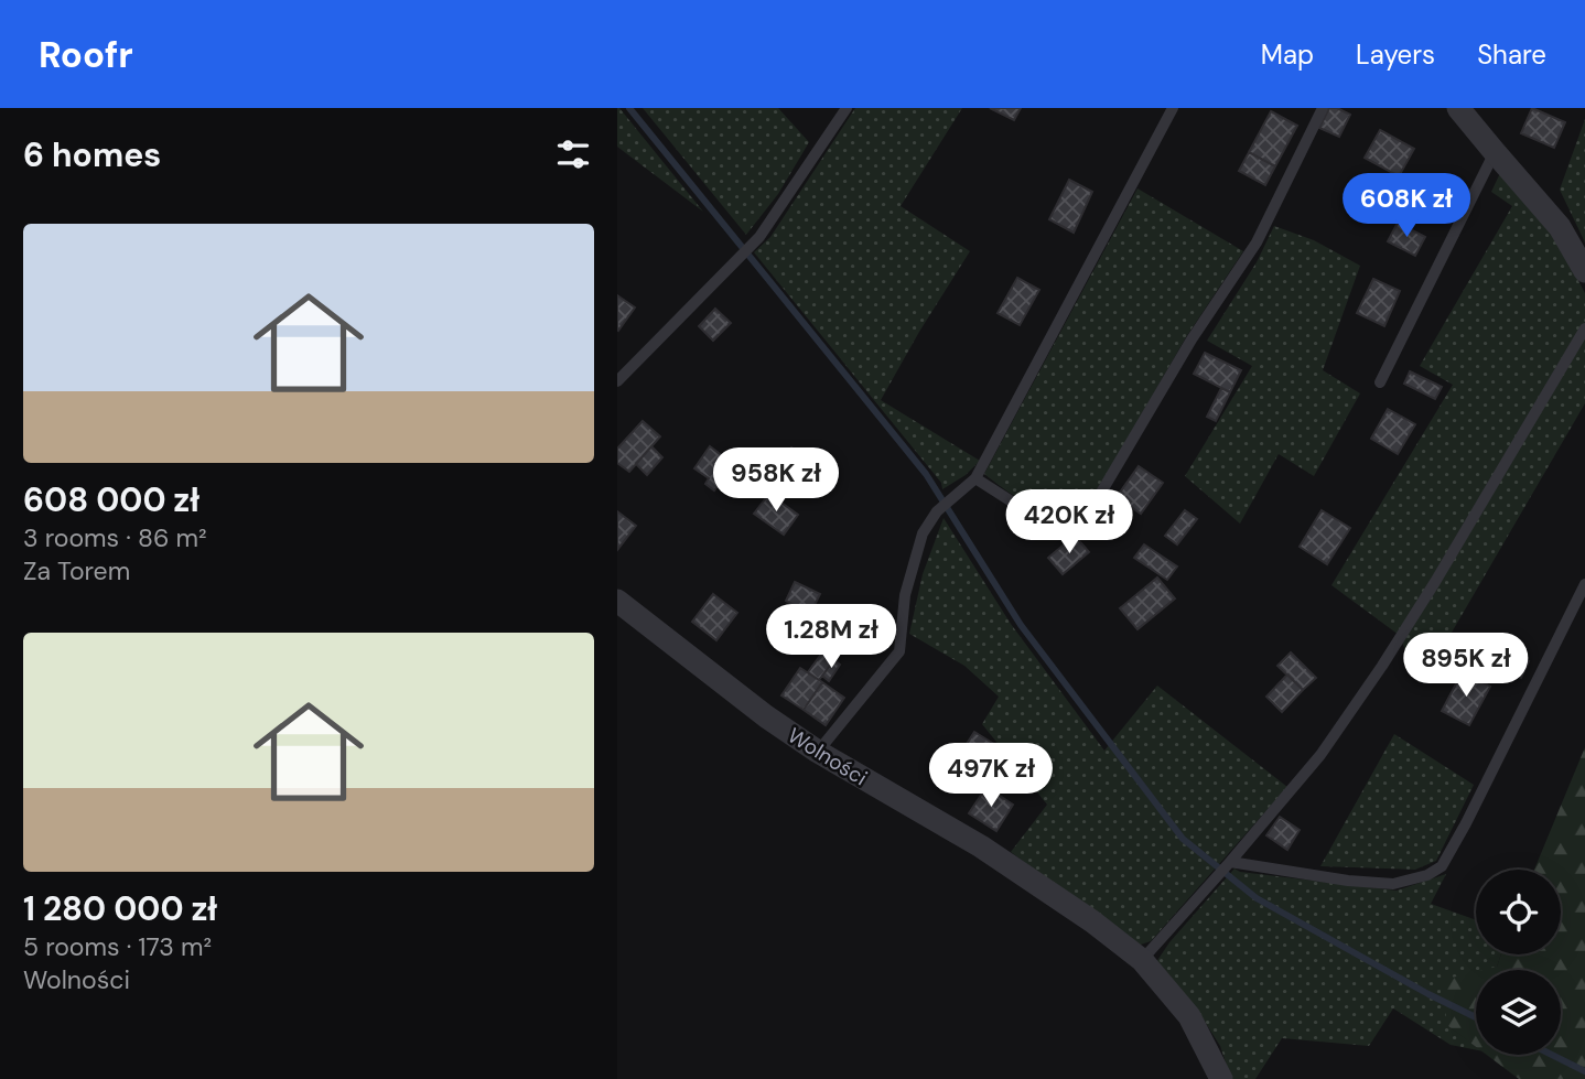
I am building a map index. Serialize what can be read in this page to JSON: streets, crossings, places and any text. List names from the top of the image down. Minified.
{"streets":{"street":["Wolności"]},"page":{"header":"Roofr","nav":["Map","Layers","Share"],"heading":"6 homes","price":["608K zł","958K zł","420K zł","1.28M zł","895K zł","497K zł"],"list":[{"name":"608 000 zł","note":"3 rooms · 86 m² · Za Torem"},{"name":"1 280 000 zł","note":"5 rooms · 173 m² · Wolności"}]}}
